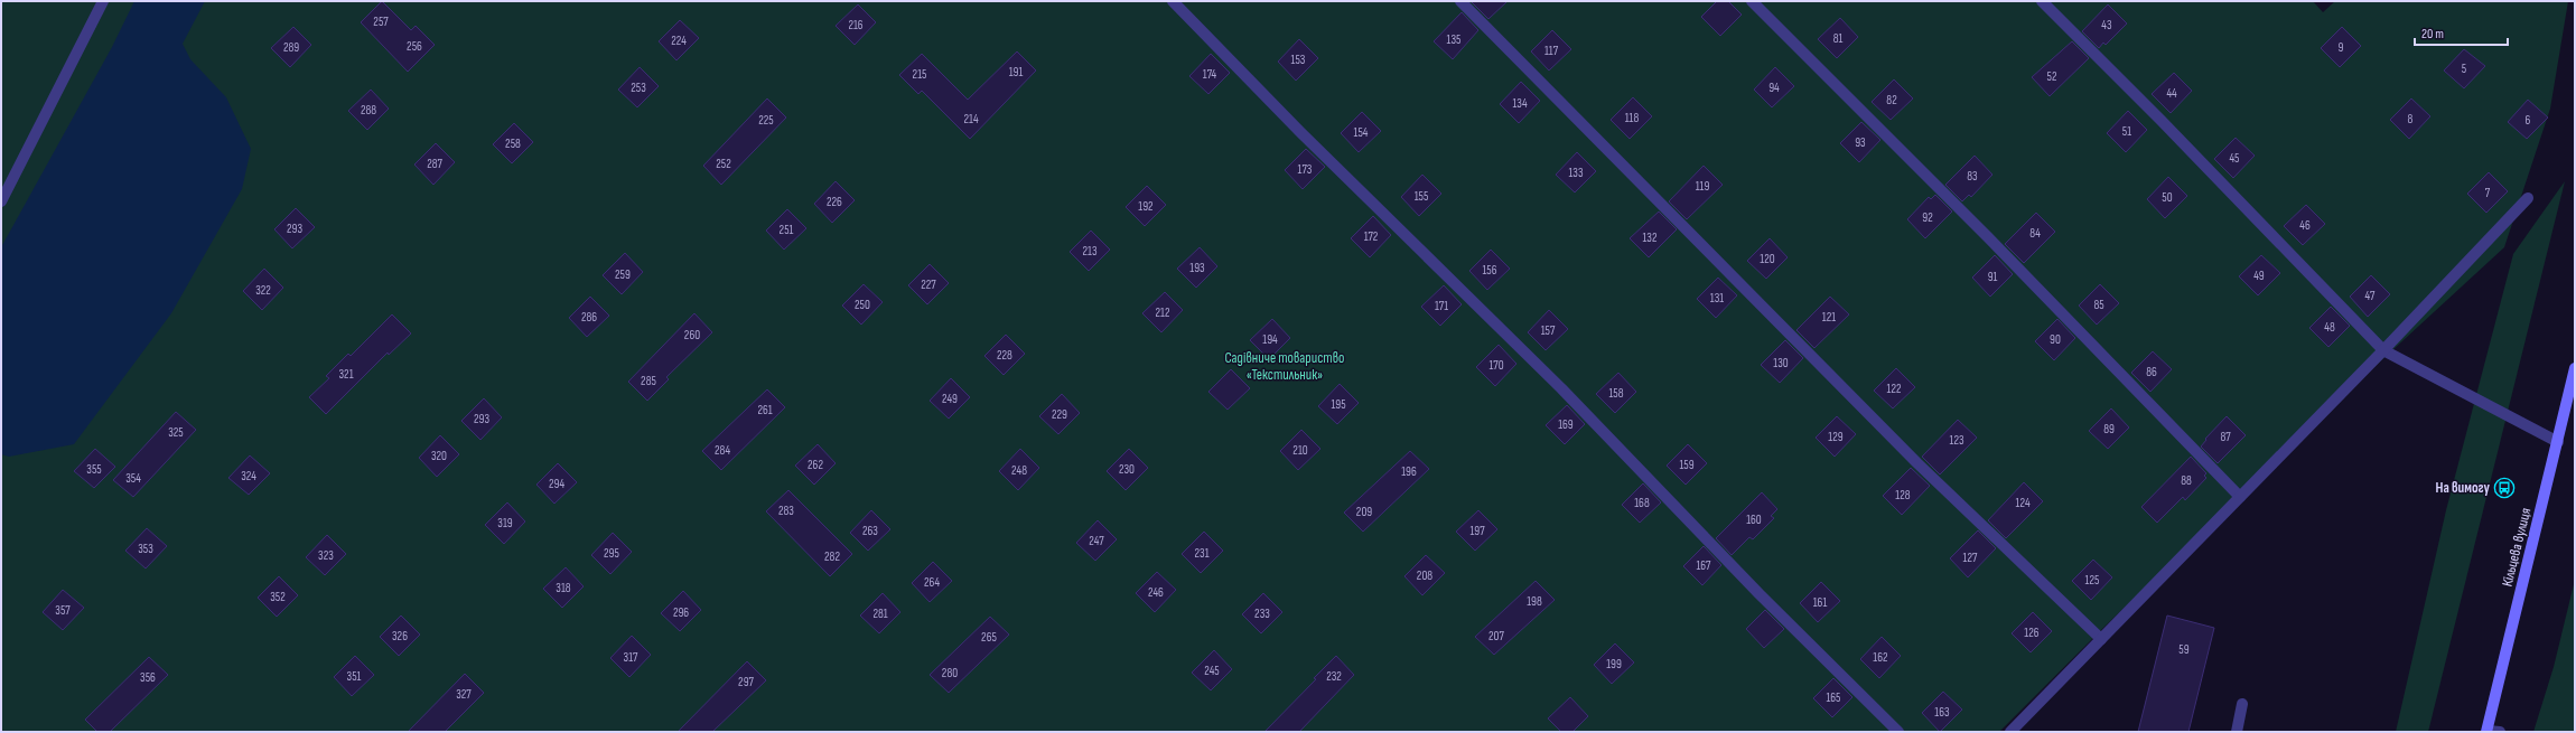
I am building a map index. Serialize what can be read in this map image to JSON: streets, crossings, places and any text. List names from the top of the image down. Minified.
{"streets":{"main road":["Кільцева вулиця"]},"parks":["Садівниче товариство «Текстильник»"],"places":{"bus stop":["На вимогу"]},"house_numbers":["257","216","43","81","135","224","256","289","9","117","153","5","191","215","174","52","253","94","44","82","134","288","118","214","8","225","6","51","154","93","258","45","287","252","173","133","83","119","7","155","50","226","192","92","46","293","251","84","172","132","213","120","193","156","259","49","91","227","322","47","131","250","85","171","212","286","121","48","157","260","194","90","228","130","170","86","321","285","122","158","249","195","261","229","293","169","89","325","129","87","123","284","210","320","262","159","355","230","248","196","324","354","88","294","128","168","124","283","209","160","319","263","197","247","353","295","231","323","282","127","167","208","125","264","318","246","352","198","161","357","296","281","233","126","326","207","265","59","317","162","199","245","280","351","232","356","297","327","165","163"],"scale_bar":"20 m"}
